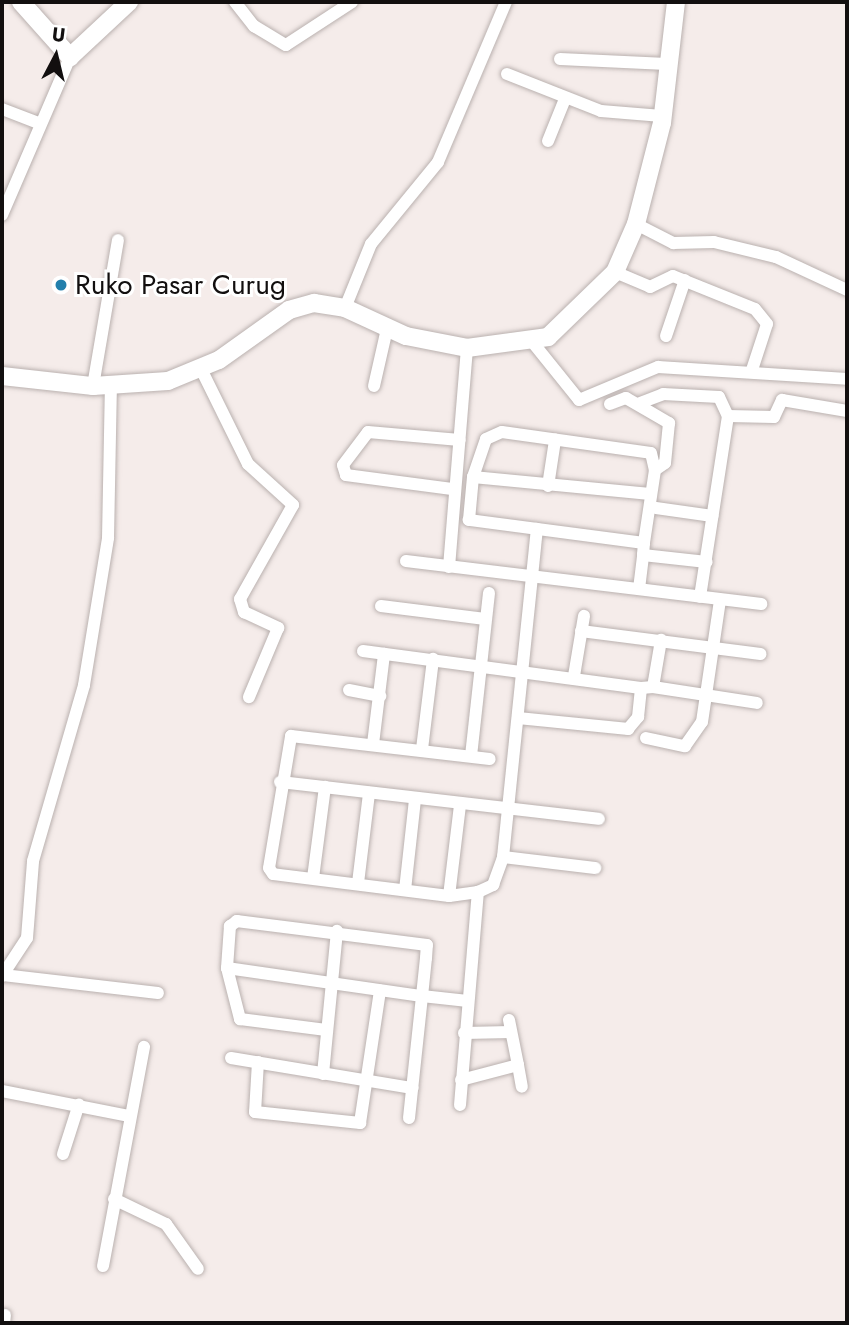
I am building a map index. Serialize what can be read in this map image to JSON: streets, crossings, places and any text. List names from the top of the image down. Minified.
{"places":["Ruko Pasar Curug"],"north":"top"}
